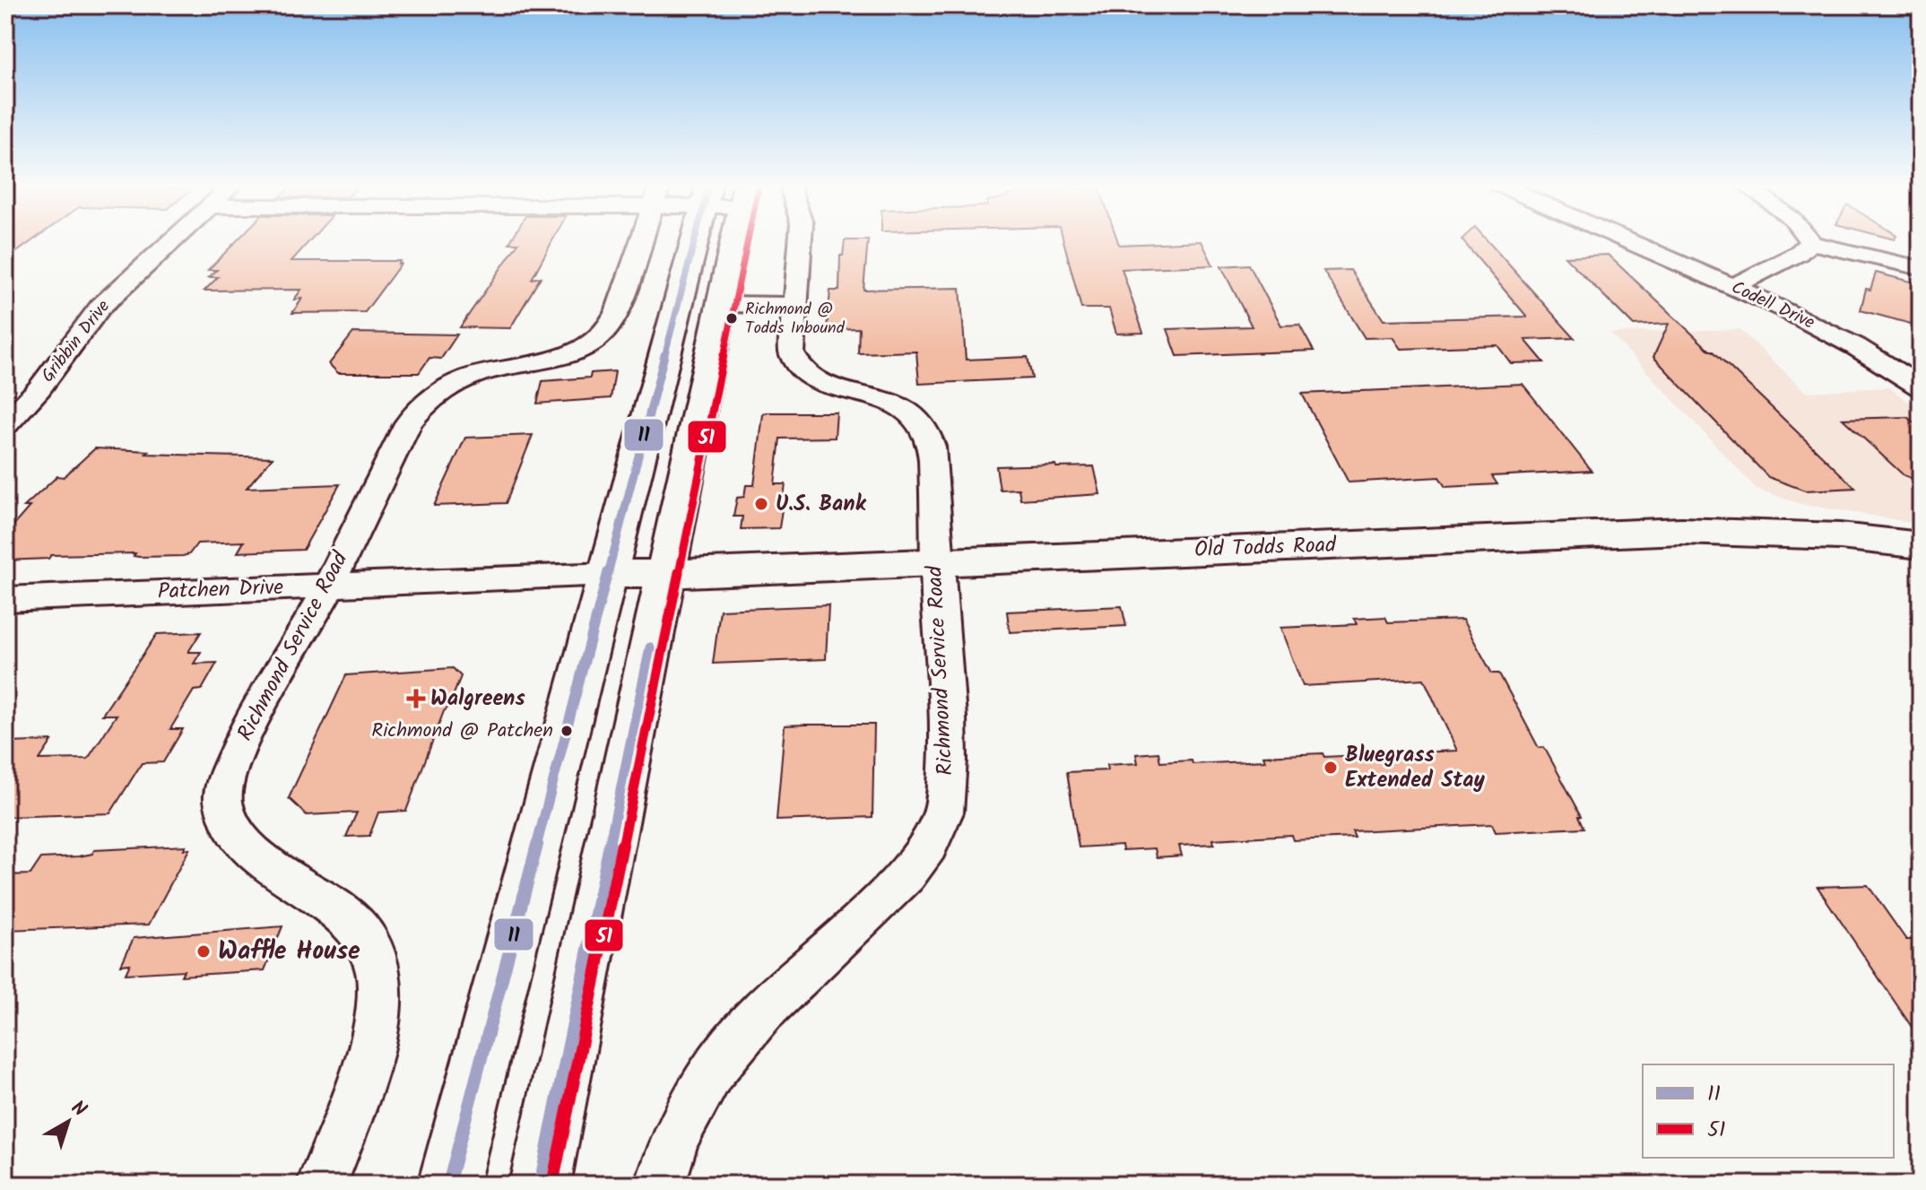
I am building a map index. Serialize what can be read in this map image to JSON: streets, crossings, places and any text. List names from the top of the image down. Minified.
{"streets":{"main road":["Old Todds Road"],"street":["Codell Drive","Gribbin Drive","Patchen Drive","Richmond Service Road"]},"crossings":[["Old Todds Road","Patchen Drive"],["Old Todds Road","Richmond Service Road"],["Patchen Drive","Richmond Service Road"]],"places":{"other":["Richmond @ Todds Inbound","U.S. Bank","Richmond @ Patchen","Bluegrass Extended Stay","Waffle House"],"health":["Walgreens"]},"lines":["transit line 11","transit line 51"],"legend":["11","51"],"north":"top right"}
